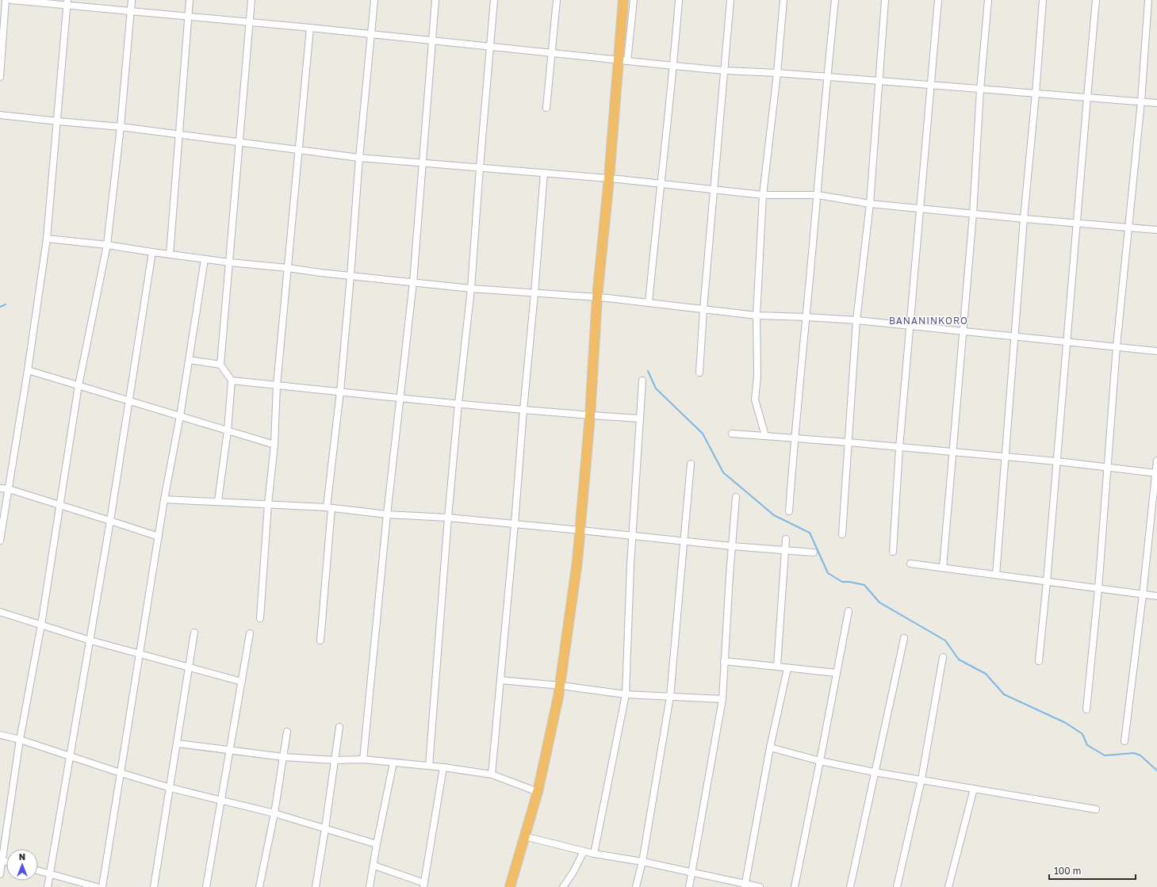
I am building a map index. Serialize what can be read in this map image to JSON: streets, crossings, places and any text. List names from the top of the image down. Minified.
{"districts":["BANANINKORO"],"scale_bar":"100 m","north":"top"}
